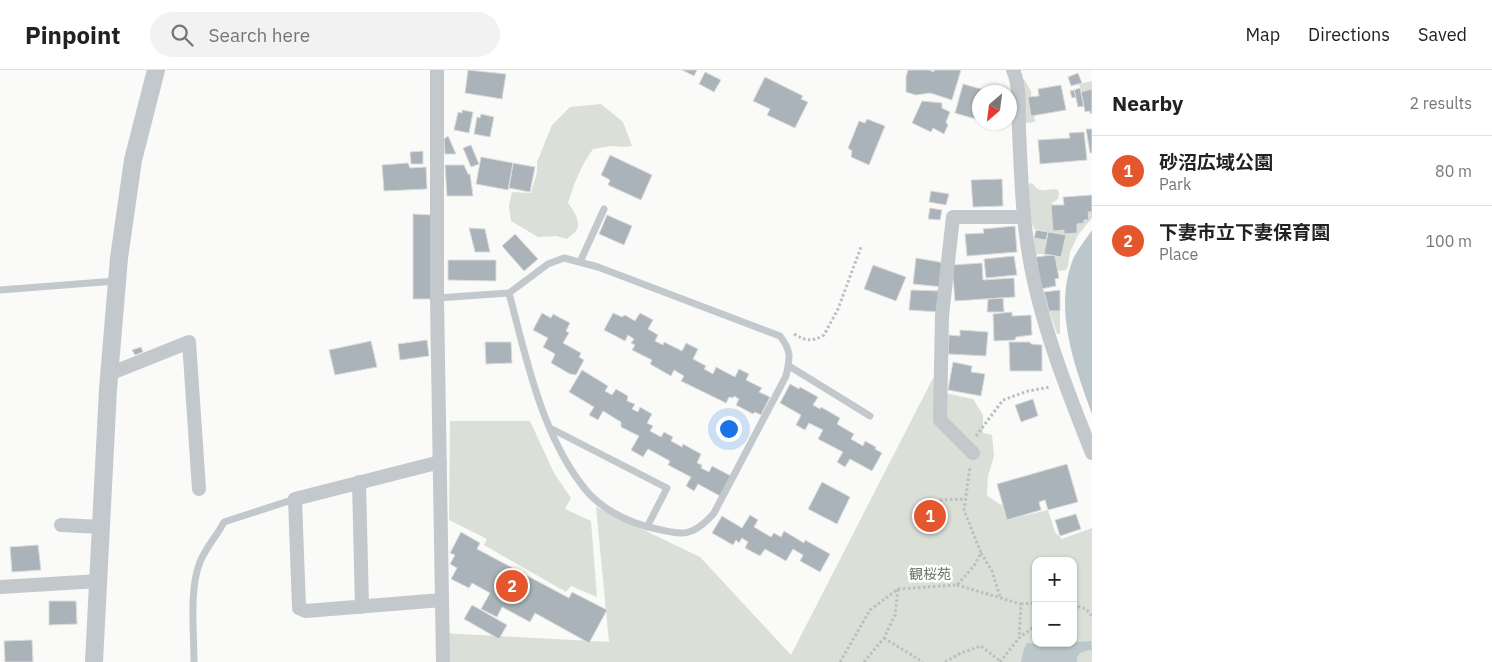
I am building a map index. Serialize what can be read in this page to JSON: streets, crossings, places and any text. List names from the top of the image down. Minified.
{"parks":["観桜苑"],"north":"bottom left","page":{"header":"Pinpoint","search":"Search here","nav":["Map","Directions","Saved"],"heading":["Nearby","2 results"],"list":[{"mark":"1","name":"砂沼広域公園","note":"Park","value":"80 m"},{"mark":"2","name":"下妻市立下妻保育園","note":"Place","value":"100 m"}],"pins":["1","2"],"map_buttons":["+","−"]}}
